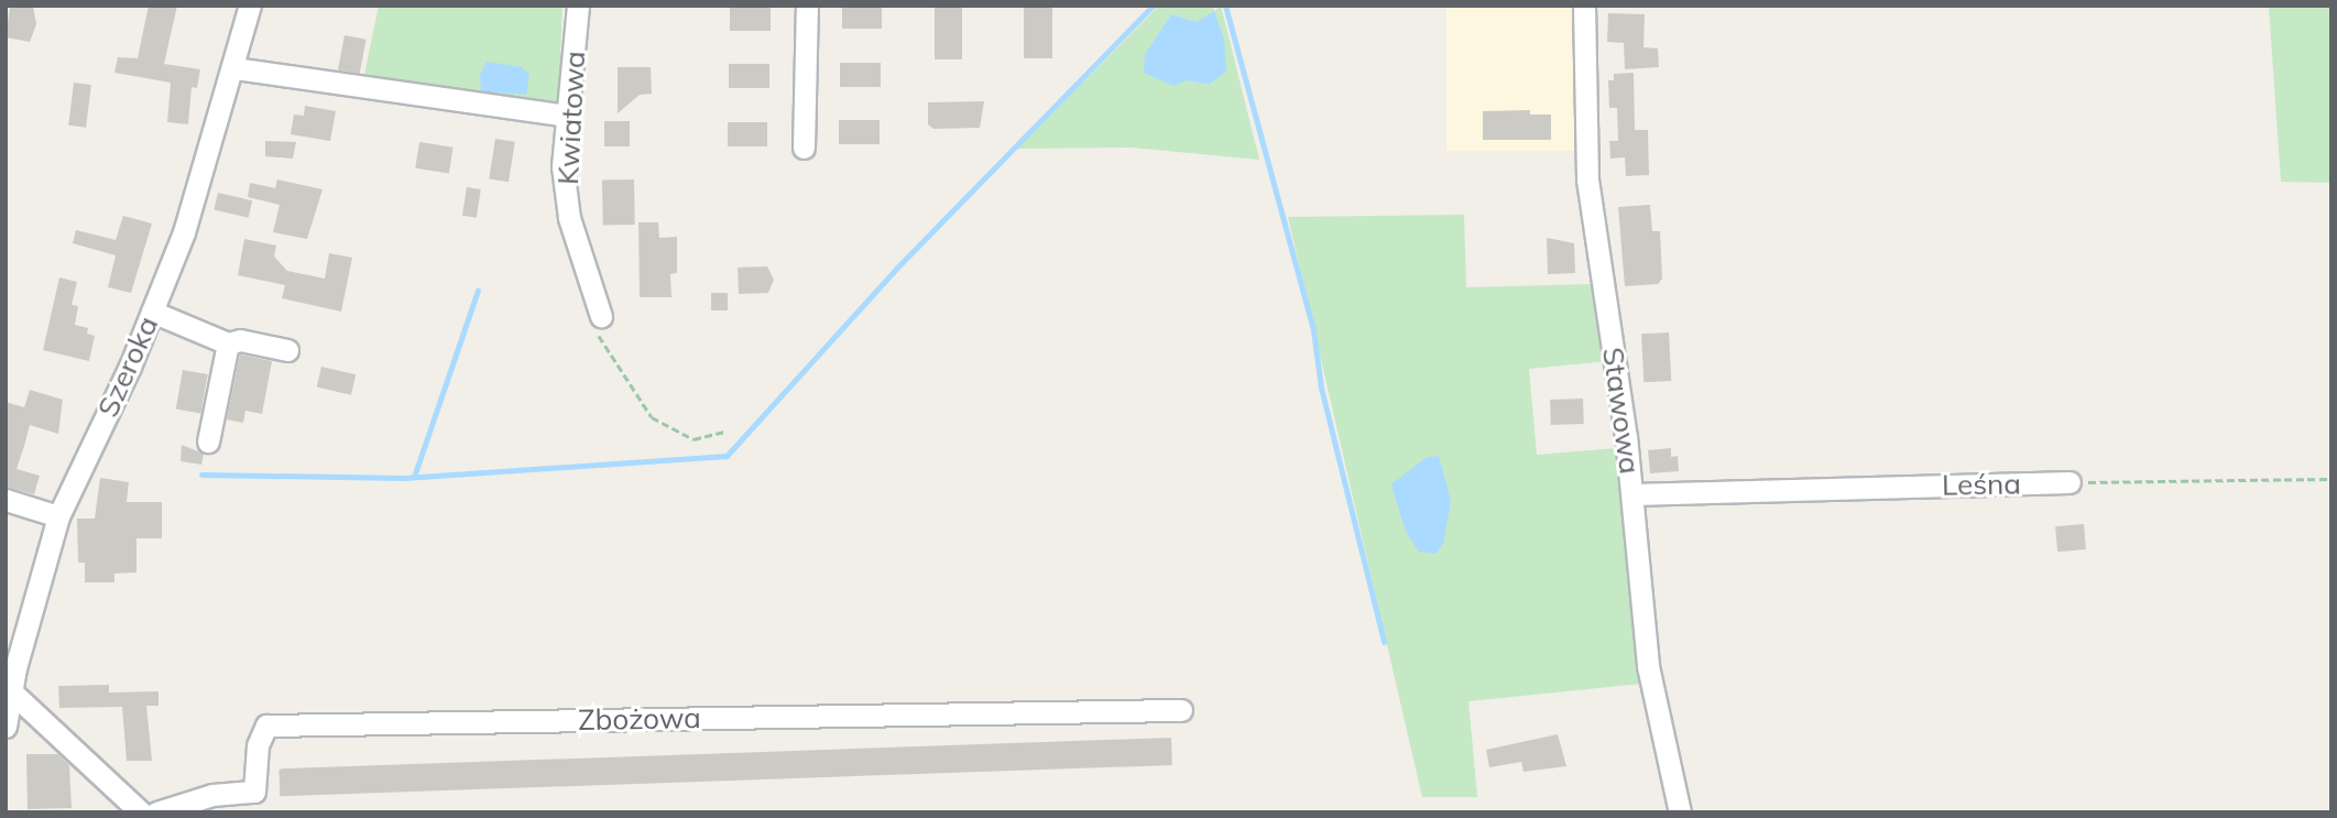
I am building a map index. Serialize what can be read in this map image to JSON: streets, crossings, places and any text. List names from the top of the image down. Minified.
{"streets":{"street":["Kwiatowa","Szeroka","Stawowa","Leśna","Zbożowa"]},"crossings":[["Stawowa","Leśna"]]}
